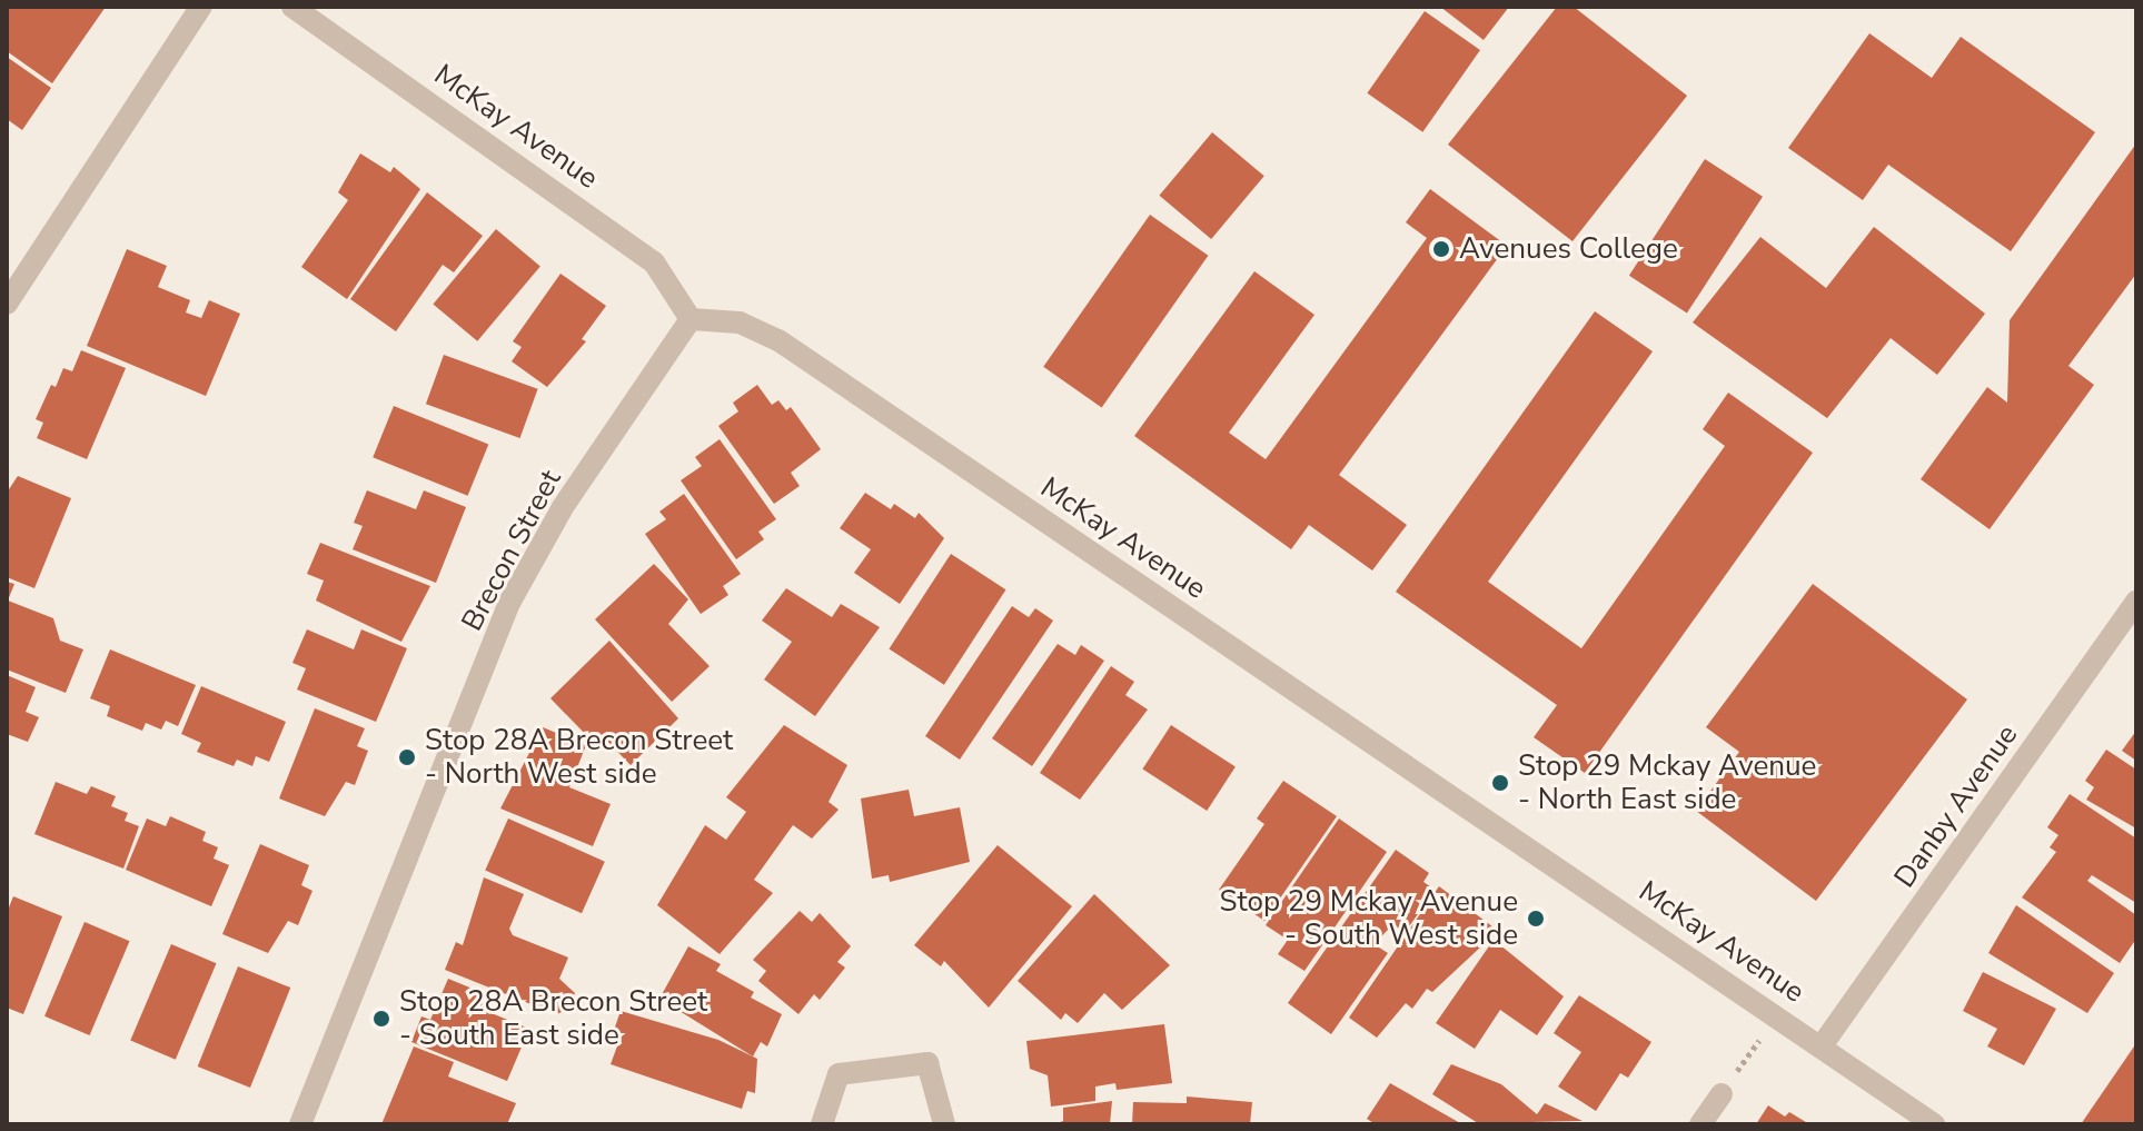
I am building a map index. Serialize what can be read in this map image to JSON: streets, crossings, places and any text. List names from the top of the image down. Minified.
{"streets":{"street":["McKay Avenue","Brecon Street","Danby Avenue"]},"crossings":[["McKay Avenue","Brecon Street"],["McKay Avenue","Danby Avenue"]],"places":["Avenues College","Stop 28A Brecon Street - North West side","Stop 29 Mckay Avenue - North East side","Stop 29 Mckay Avenue - South West side","Stop 28A Brecon Street - South East side"]}
